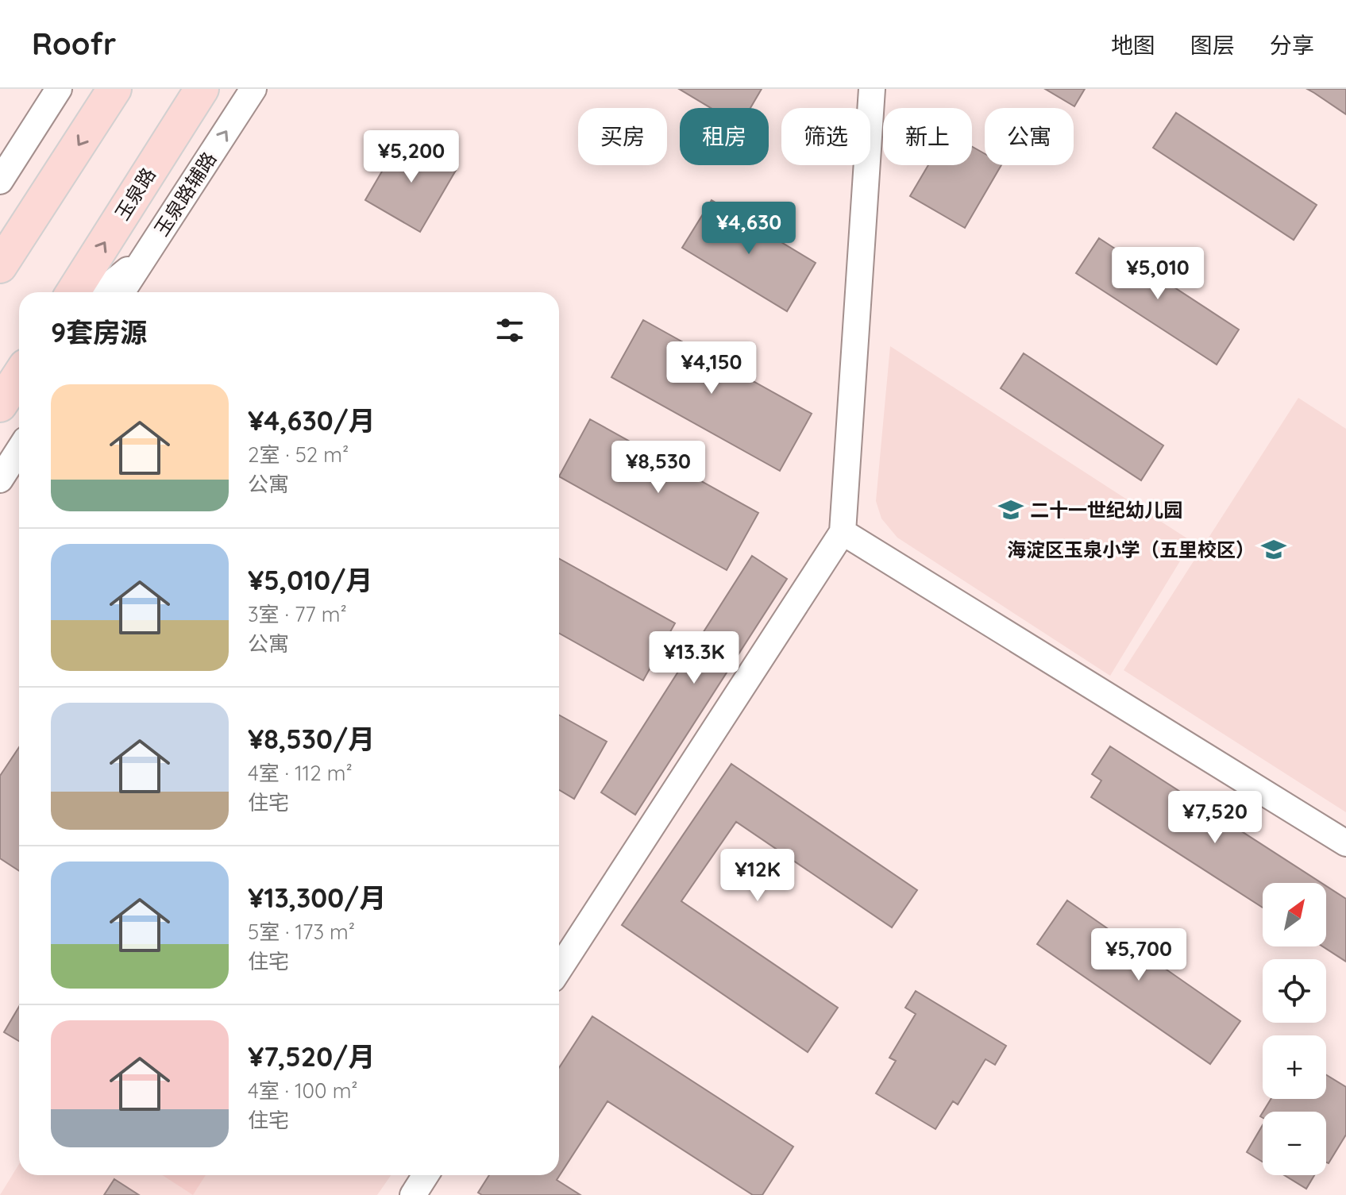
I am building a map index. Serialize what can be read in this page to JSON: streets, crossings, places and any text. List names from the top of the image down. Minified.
{"streets":{"main road":["玉泉路"],"street":["玉泉路辅路"]},"places":{"school or university":["二十一世纪幼儿园","海淀区玉泉小学（五里校区）"]},"north":"top right","page":{"header":"Roofr","nav":["地图","图层","分享"],"chip":["买房","租房","筛选","新上","公寓"],"price":["¥5,200","¥4,630","¥5,010","¥4,150","¥8,530","¥13.3K","¥7,520","¥12K","¥5,700"],"heading":"9套房源","list":[{"name":"¥4,630/月","note":"2室 · 52 m² · 公寓"},{"name":"¥5,010/月","note":"3室 · 77 m² · 公寓"},{"name":"¥8,530/月","note":"4室 · 112 m² · 住宅"},{"name":"¥13,300/月","note":"5室 · 173 m² · 住宅"},{"name":"¥7,520/月","note":"4室 · 100 m² · 住宅"}],"map_buttons":["+","−"]}}
